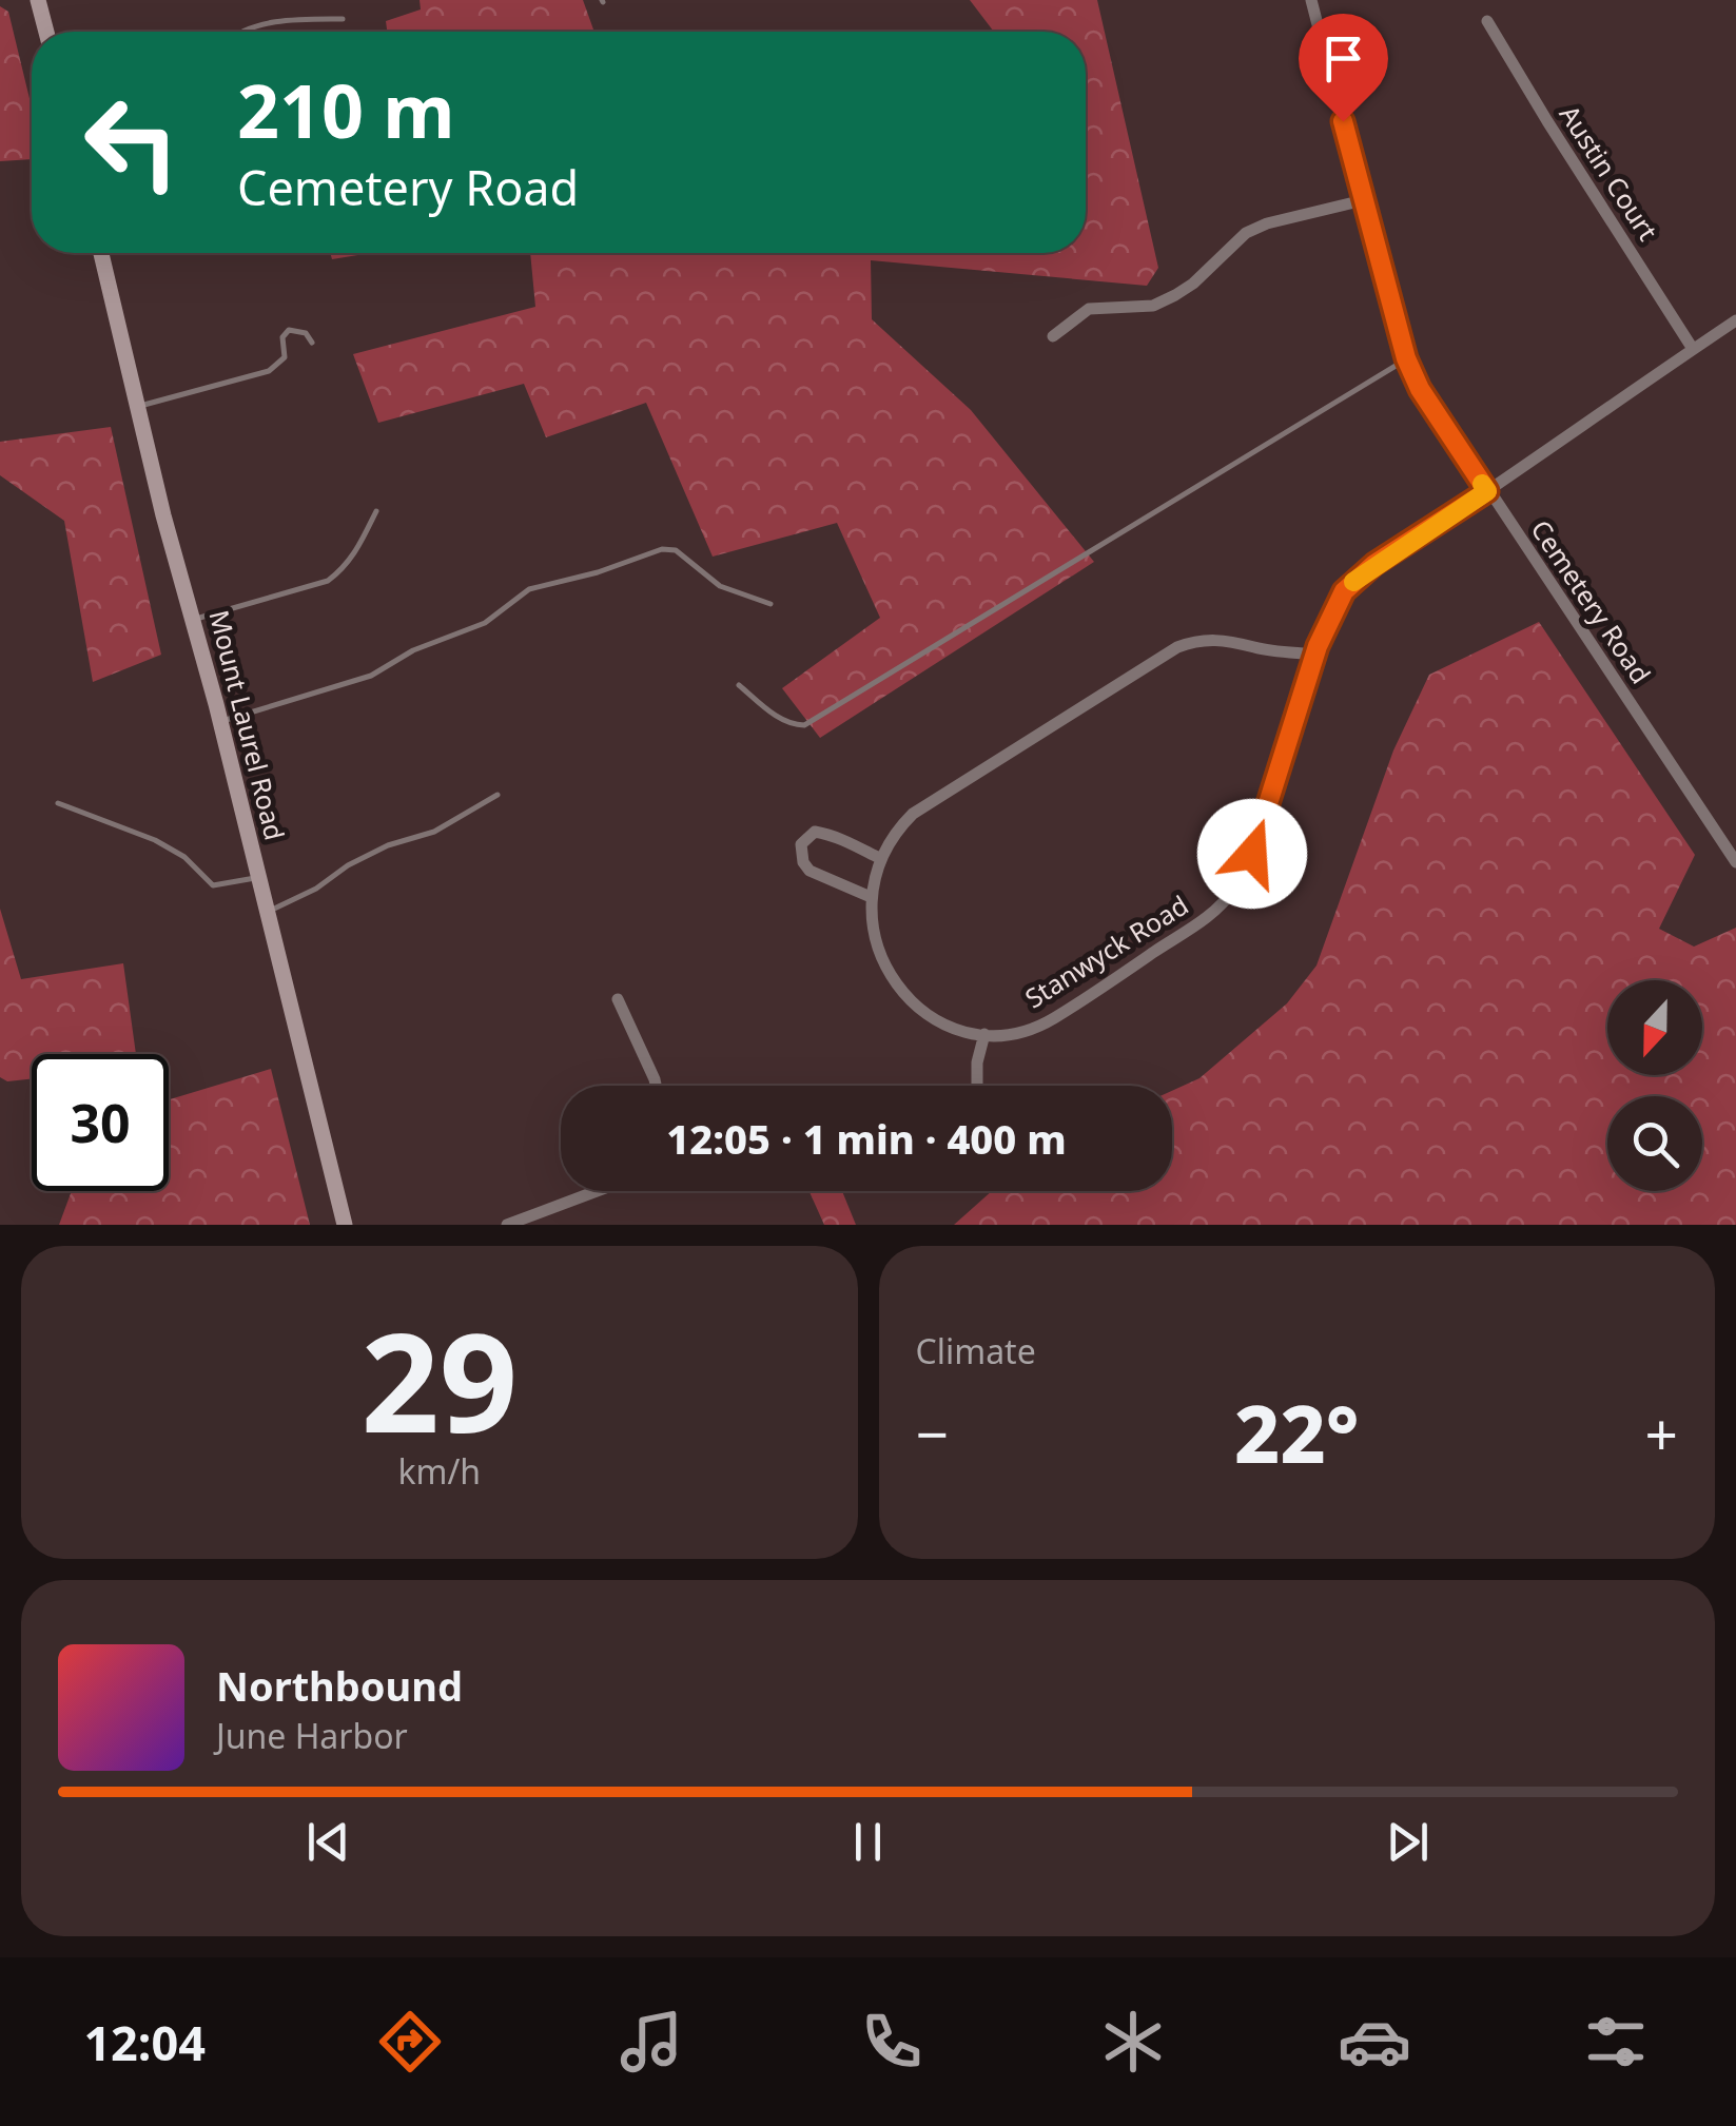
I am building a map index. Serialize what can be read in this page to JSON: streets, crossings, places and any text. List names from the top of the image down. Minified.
{"streets":{"main road":["Mount Laurel Road"],"street":["Austin Court","Cemetery Road","Stanwyck Road"]},"crossings":[["Austin Court","Stanwyck Road"],["Cemetery Road","Stanwyck Road"]],"north":"bottom","page":{"turn":["210 m","Cemetery Road"],"limit":"30","trip":"12:05 · 1 min · 400 m","tile":[["29","km/h"],"Climate"],"heat":["−","22°","+"],"song":["Northbound","June Harbor"],"tabs":"12:04"}}
